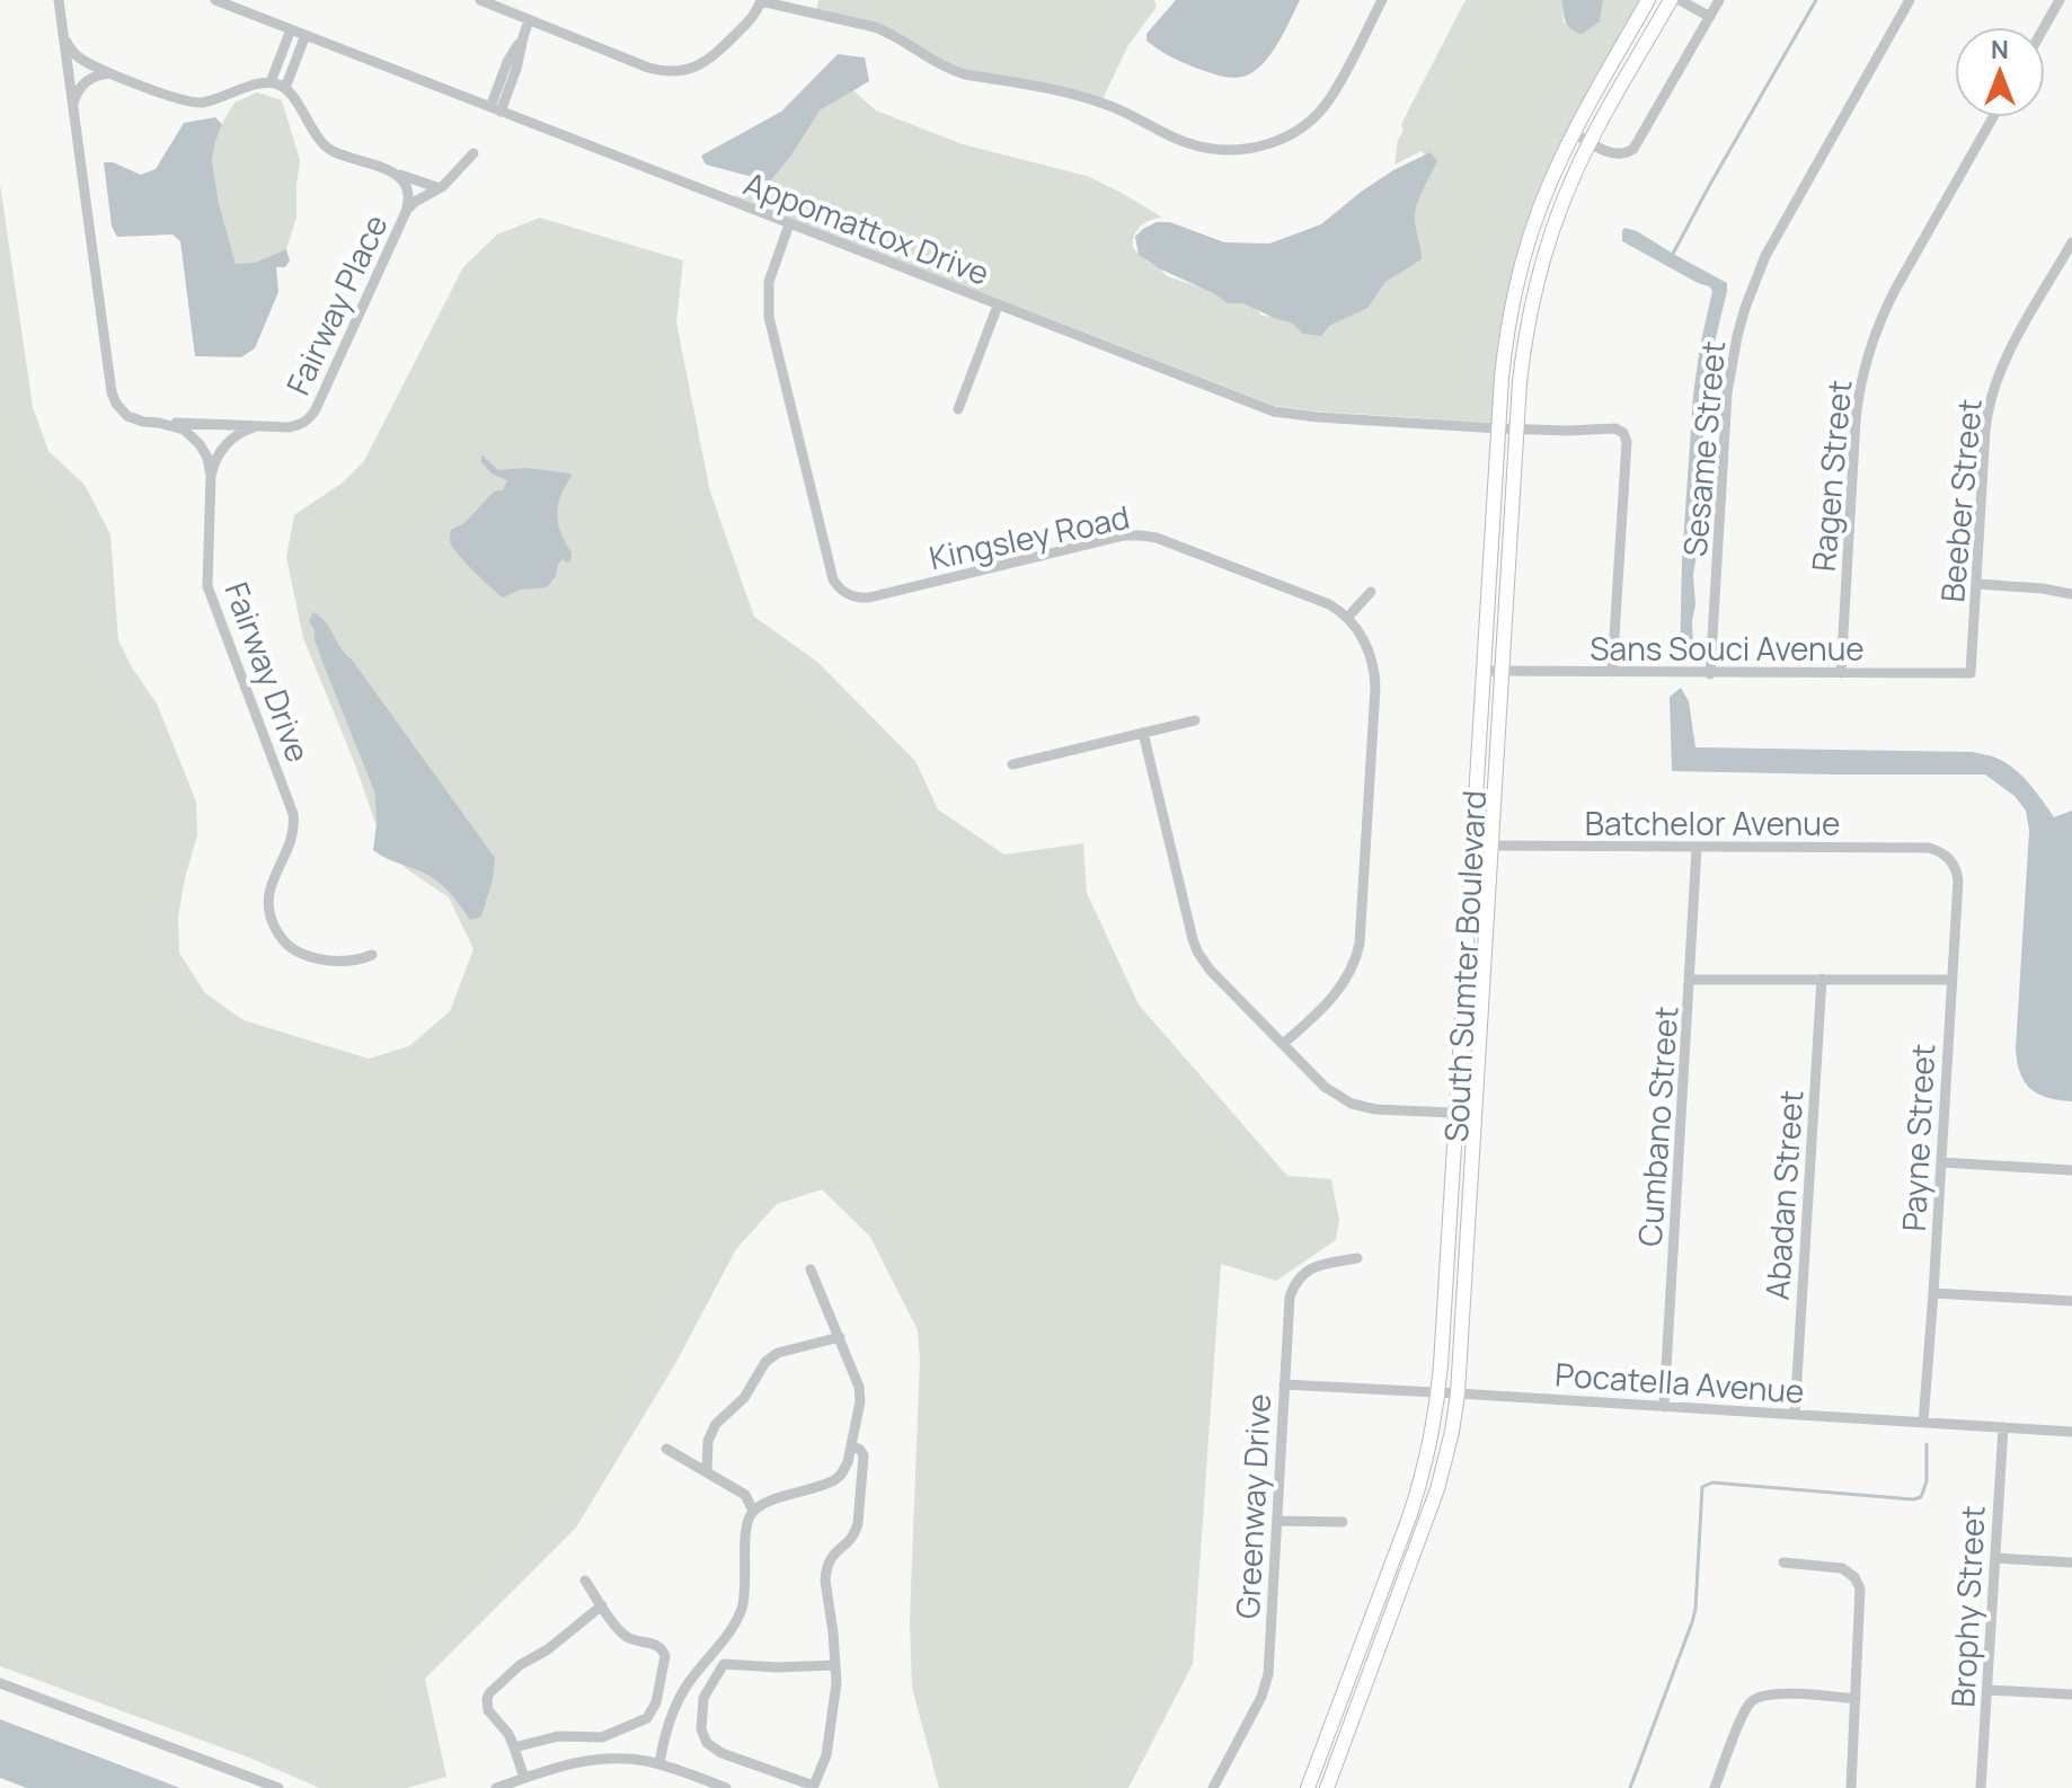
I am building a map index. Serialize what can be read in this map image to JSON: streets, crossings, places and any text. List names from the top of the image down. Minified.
{"streets":{"main road":["South Sumter Boulevard"],"street":["Appomattox Drive","Fairway Place","Sesame Street","Ragen Street","Beeber Street","Kingsley Road","Sans Souci Avenue","Fairway Drive","Batchelor Avenue","Cumbano Street","Payne Street","Abadan Street","Pocatella Avenue","Greenway Drive","Brophy Street"]},"crossings":[["Appomattox Drive","Kingsley Road"],["Appomattox Drive","Sans Souci Avenue"],["Appomattox Drive","South Sumter Boulevard"],["Fairway Place","Fairway Drive"],["Sesame Street","Sans Souci Avenue"],["Ragen Street","Sans Souci Avenue"],["Beeber Street","Sans Souci Avenue"],["Sans Souci Avenue","South Sumter Boulevard"],["Batchelor Avenue","South Sumter Boulevard"],["Batchelor Avenue","Cumbano Street"],["Batchelor Avenue","Payne Street"],["South Sumter Boulevard","Pocatella Avenue"],["Cumbano Street","Pocatella Avenue"],["Payne Street","Pocatella Avenue"],["Abadan Street","Pocatella Avenue"],["Pocatella Avenue","Greenway Drive"],["Pocatella Avenue","Brophy Street"]],"north":"top"}
